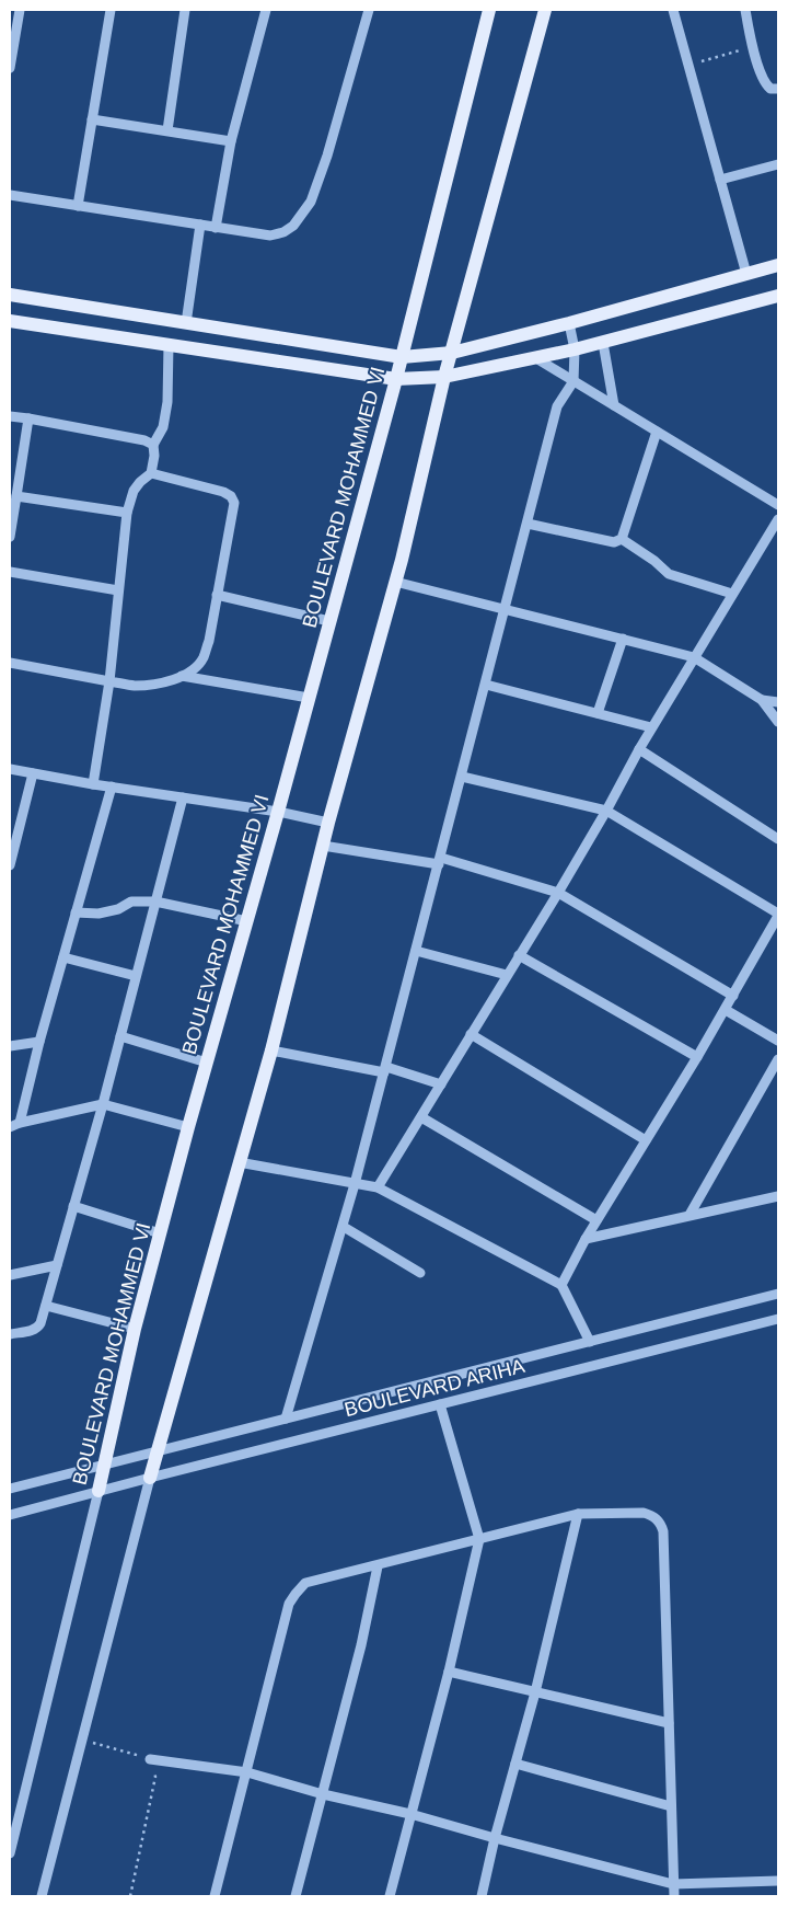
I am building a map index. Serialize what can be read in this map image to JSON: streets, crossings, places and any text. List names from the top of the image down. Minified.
{"streets":{"main road":["BOULEVARD MOHAMMED VI"],"street":["BOULEVARD ARIHA"]},"crossings":[["BOULEVARD MOHAMMED VI","BOULEVARD ARIHA"]]}
